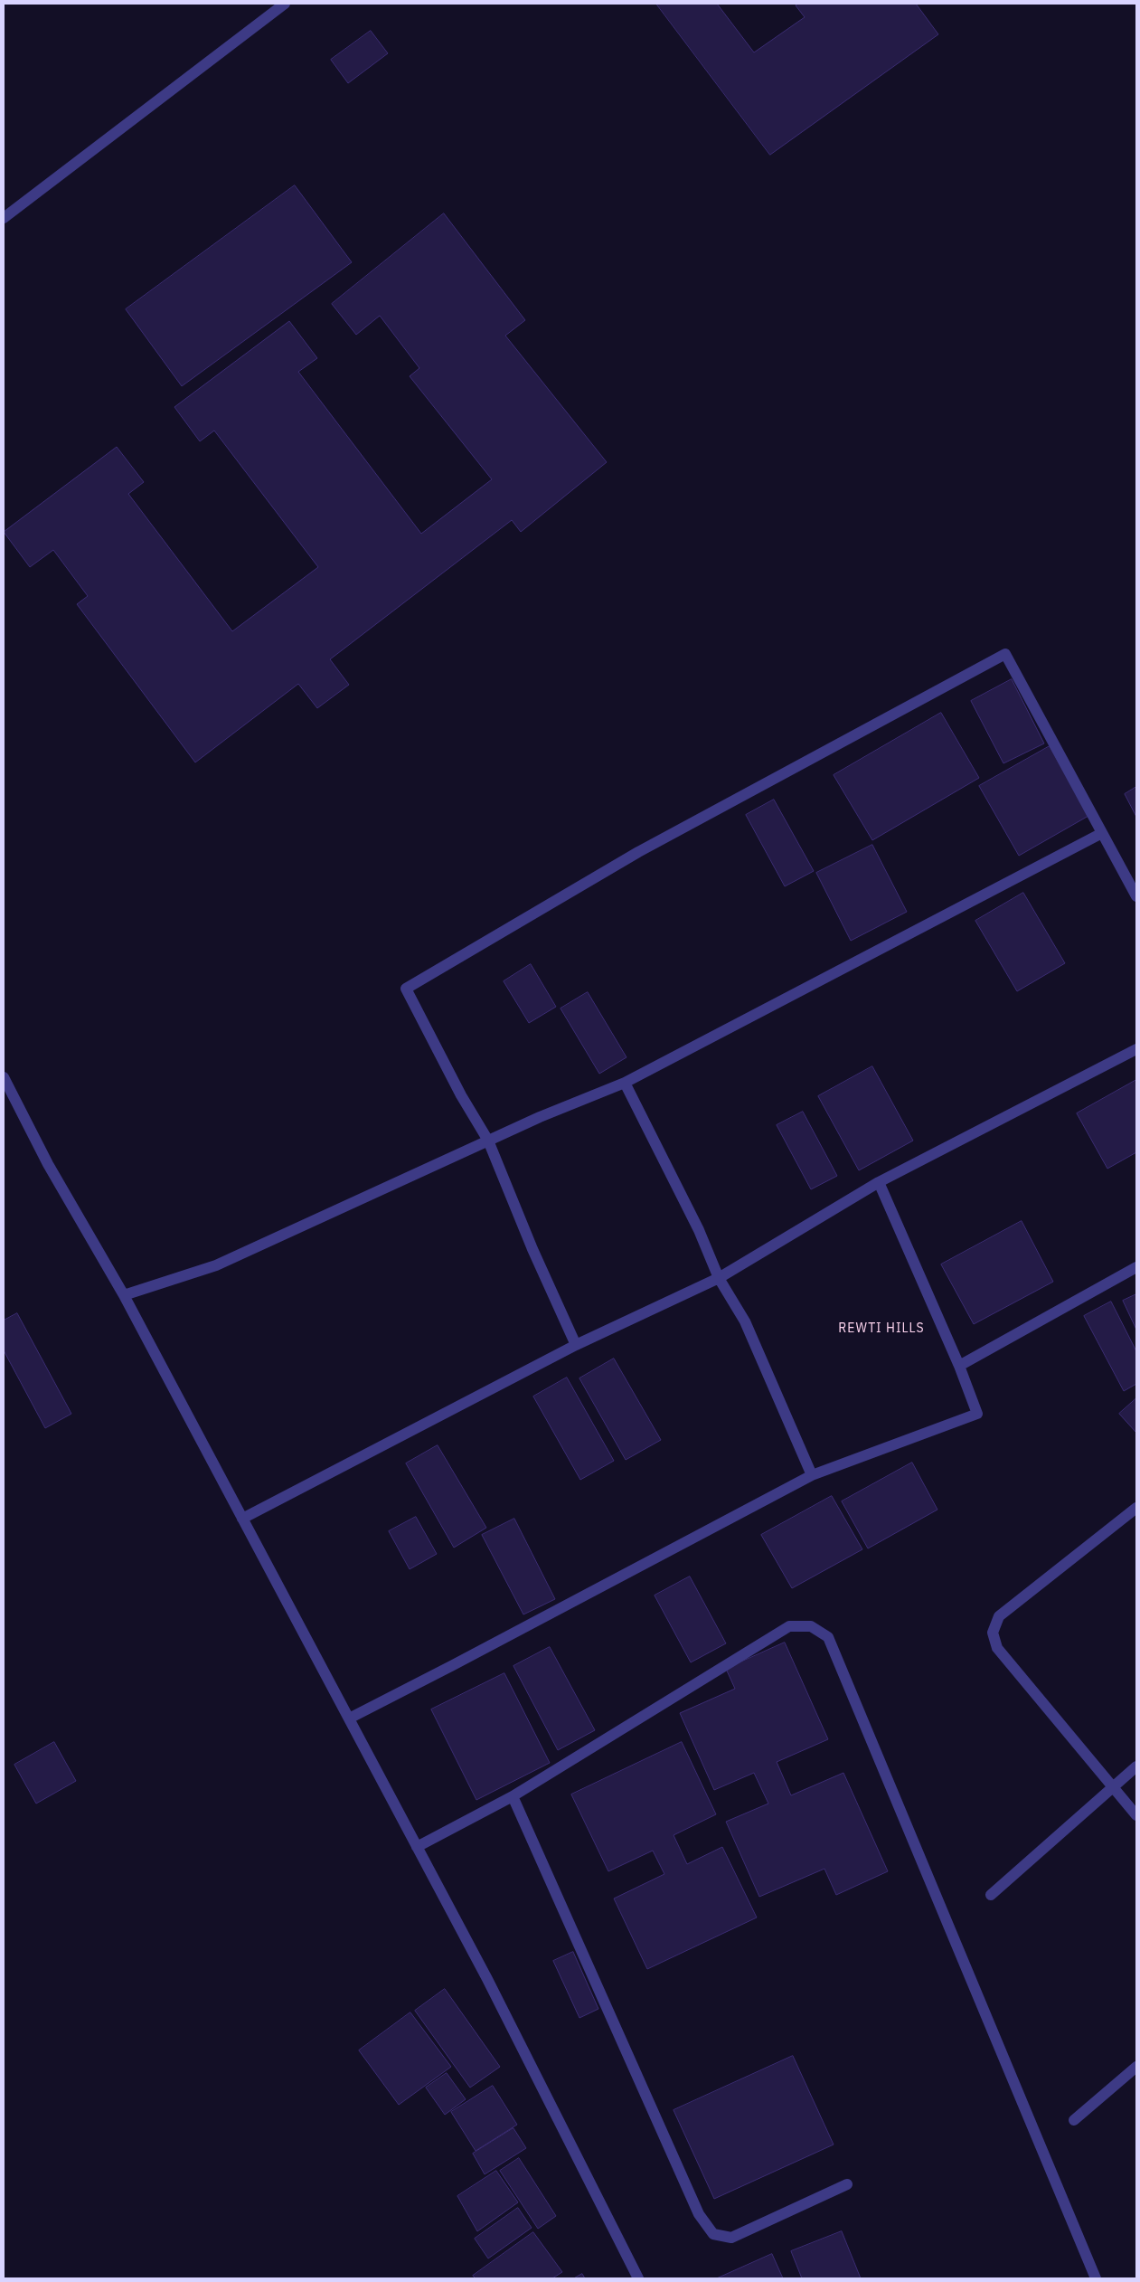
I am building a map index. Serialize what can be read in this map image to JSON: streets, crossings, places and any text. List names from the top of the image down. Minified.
{"districts":["REWTI HILLS"]}
